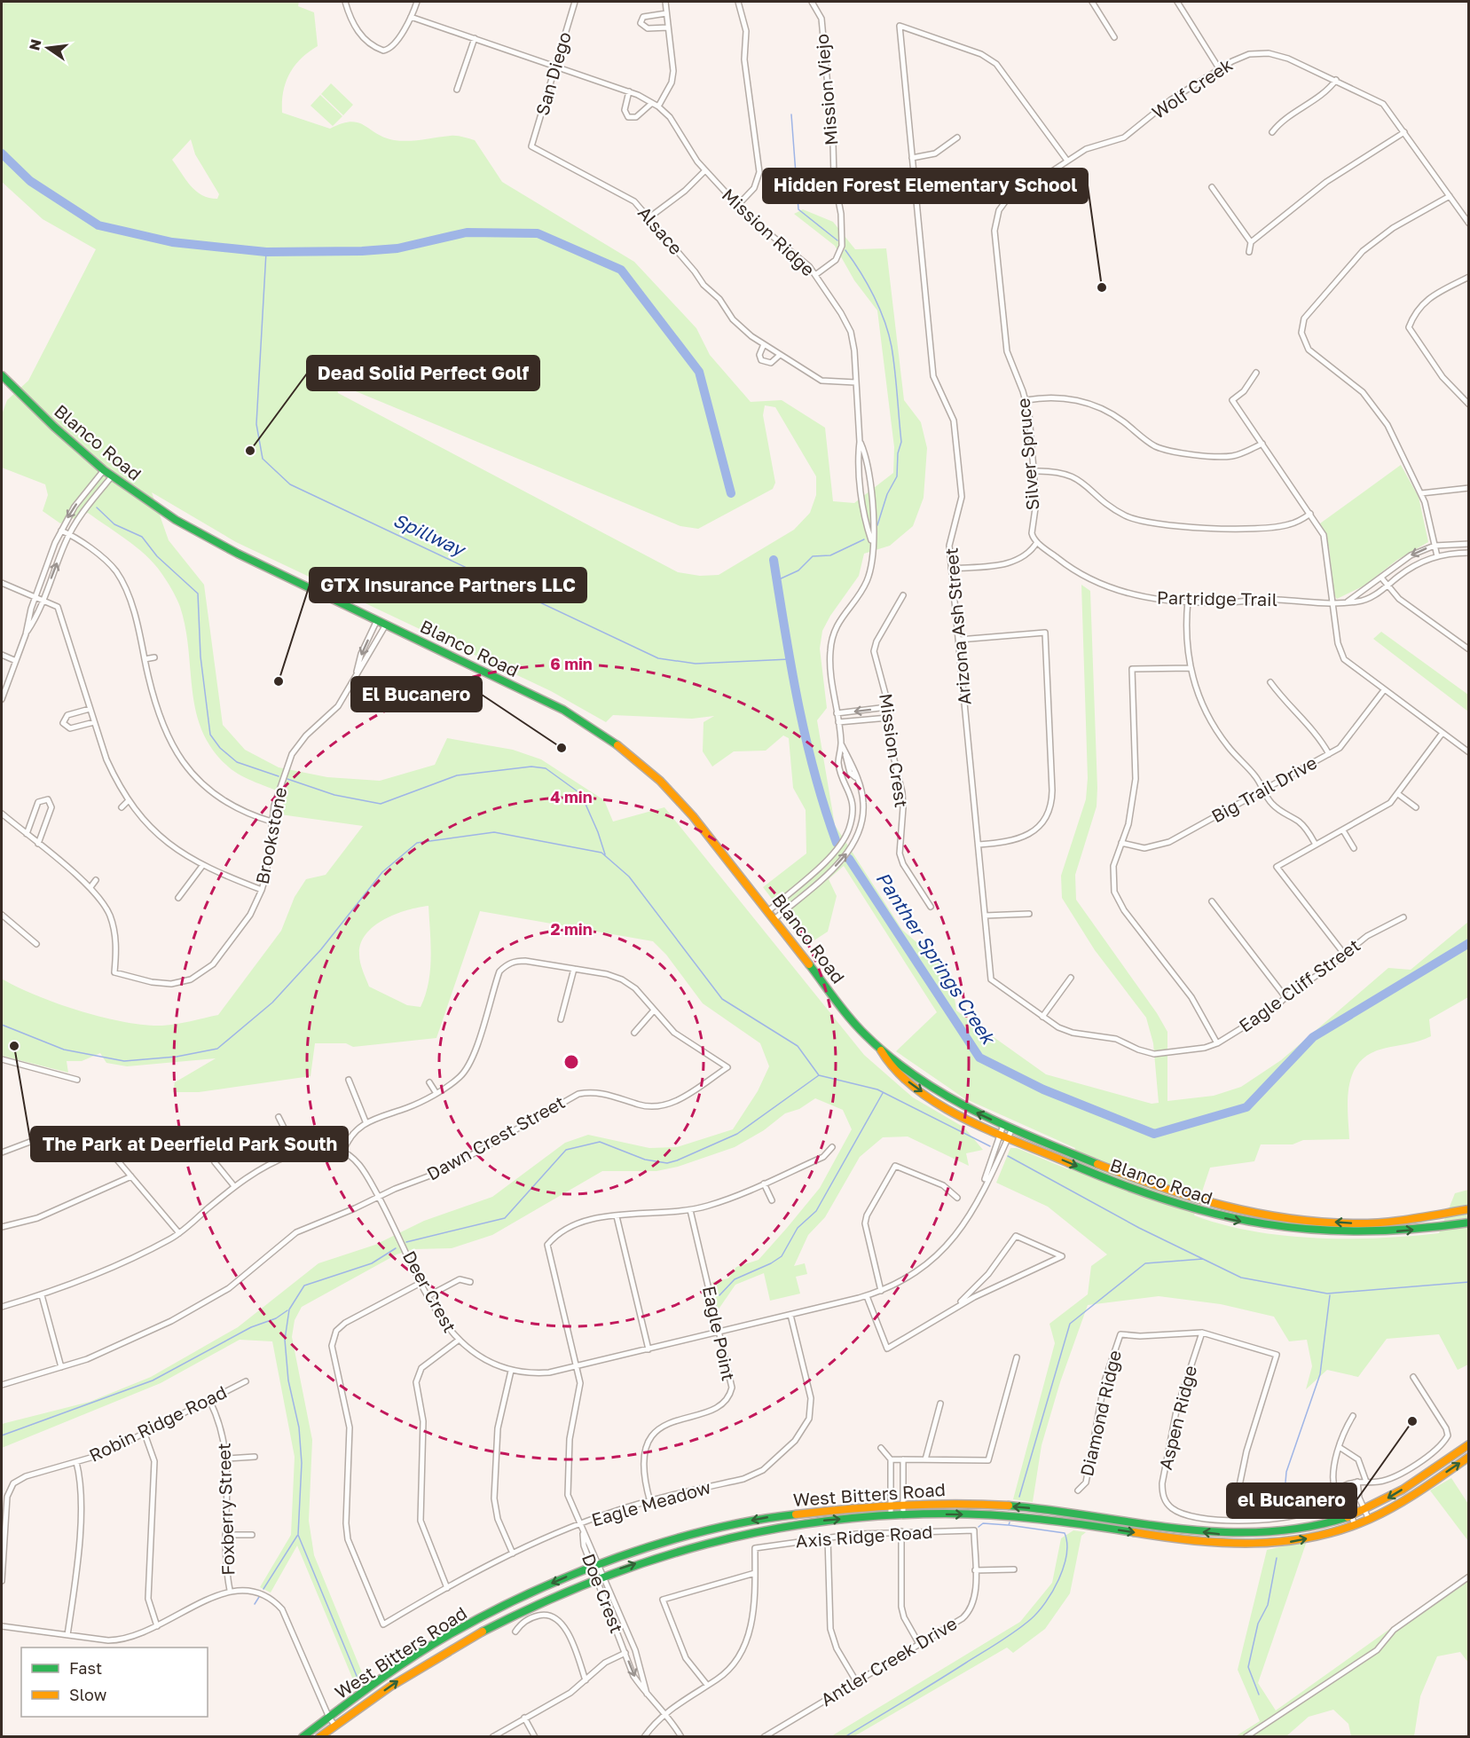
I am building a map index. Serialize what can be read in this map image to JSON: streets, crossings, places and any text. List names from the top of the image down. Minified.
{"streets":{"main road":["Blanco Road","West Bitters Road"],"street":["San Diego","Wolf Creek","Mission Viejo","Alsace","Mission Ridge","Silver Spruce","Partridge Trail","Arizona Ash Street","Mission Crest","Big Trail Drive","Brookstone","Eagle Cliff Street","Dawn Crest Street","Deer Crest","Eagle Point","Diamond Ridge","Aspen Ridge","Robin Ridge Road","Eagle Meadow","Foxberry Street","Axis Ridge Road","Doe Crest","Antler Creek Drive"]},"crossings":[["San Diego","Alsace"],["San Diego","Mission Ridge"],["Wolf Creek","Silver Spruce"],["Wolf Creek","Arizona Ash Street"],["Mission Viejo","Mission Ridge"],["Alsace","Mission Ridge"],["Mission Ridge","Blanco Road"],["Blanco Road","Brookstone"],["Blanco Road","Deer Crest"],["Silver Spruce","Partridge Trail"],["Arizona Ash Street","Eagle Cliff Street"],["Dawn Crest Street","Deer Crest"],["Deer Crest","Eagle Point"],["Deer Crest","Eagle Meadow"],["Deer Crest","Doe Crest"],["Eagle Point","Eagle Meadow"],["Diamond Ridge","Aspen Ridge"],["Robin Ridge Road","Foxberry Street"],["West Bitters Road","Doe Crest"],["Eagle Meadow","Doe Crest"],["Axis Ridge Road","Antler Creek Drive"]],"water":["Spillway","Panther Springs Creek"],"places":["Hidden Forest Elementary School","Dead Solid Perfect Golf","GTX Insurance Partners LLC","El Bucanero","The Park at Deerfield Park South","el Bucanero"],"legend":["Fast","Slow"],"north":"left","rings":["6 min","4 min","2 min"]}
